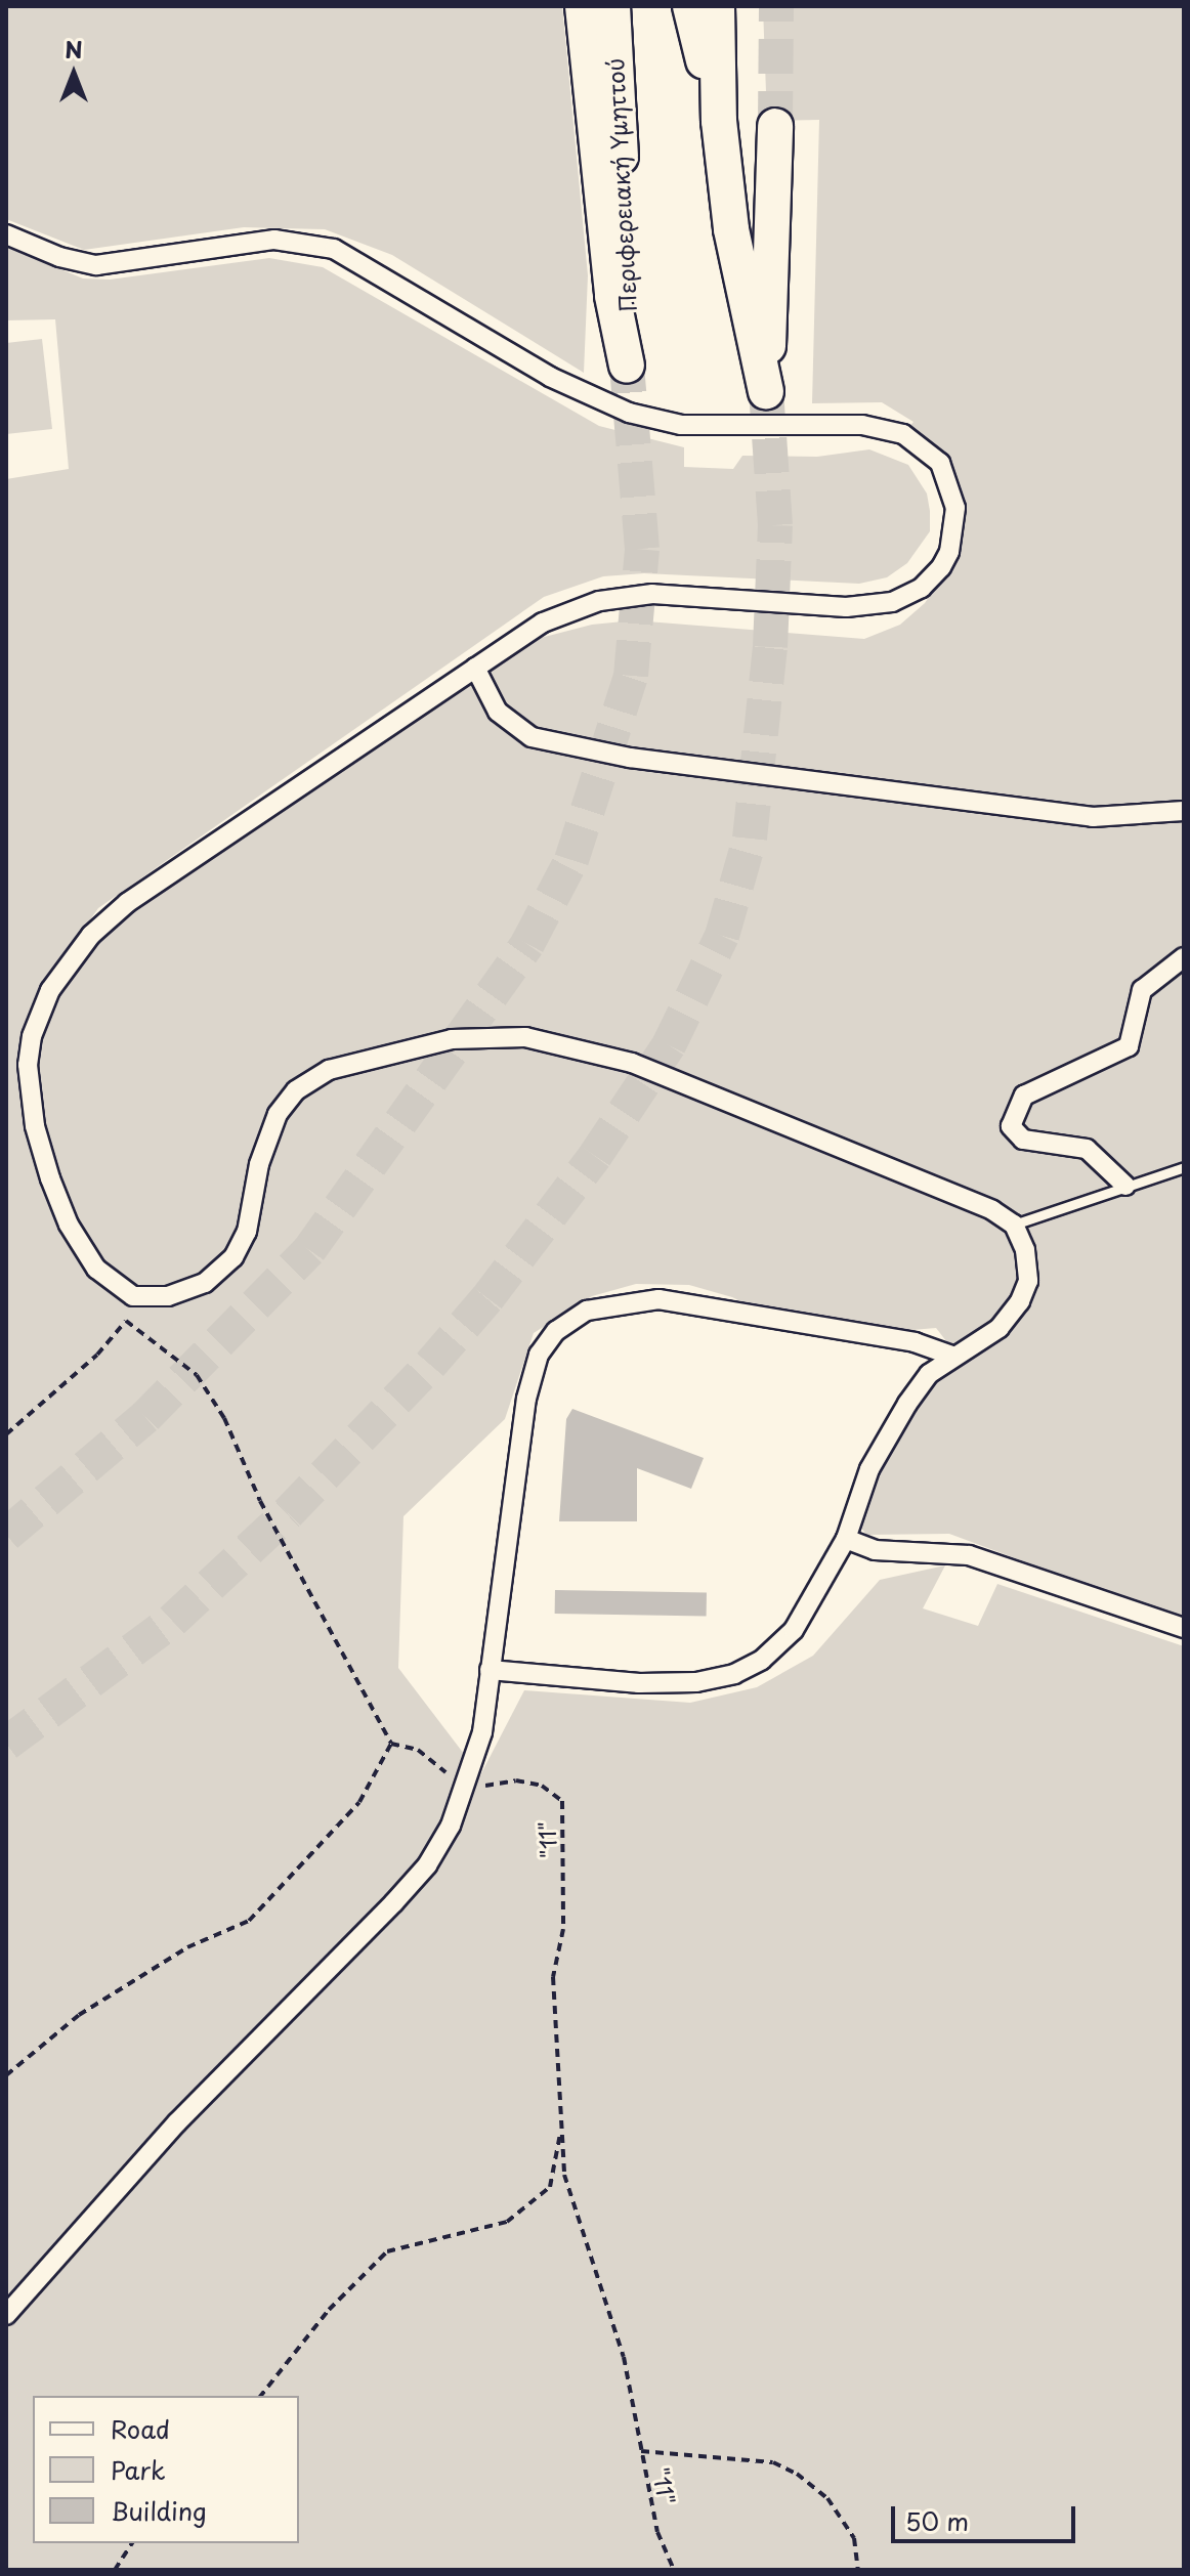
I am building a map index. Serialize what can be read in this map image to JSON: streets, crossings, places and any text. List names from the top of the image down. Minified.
{"streets":{"highway":["Περιφερειακή Υμηττού"],"path":["\"11\""]},"legend":["Road","Park","Building"],"scale_bar":"50 m","north":"top"}
